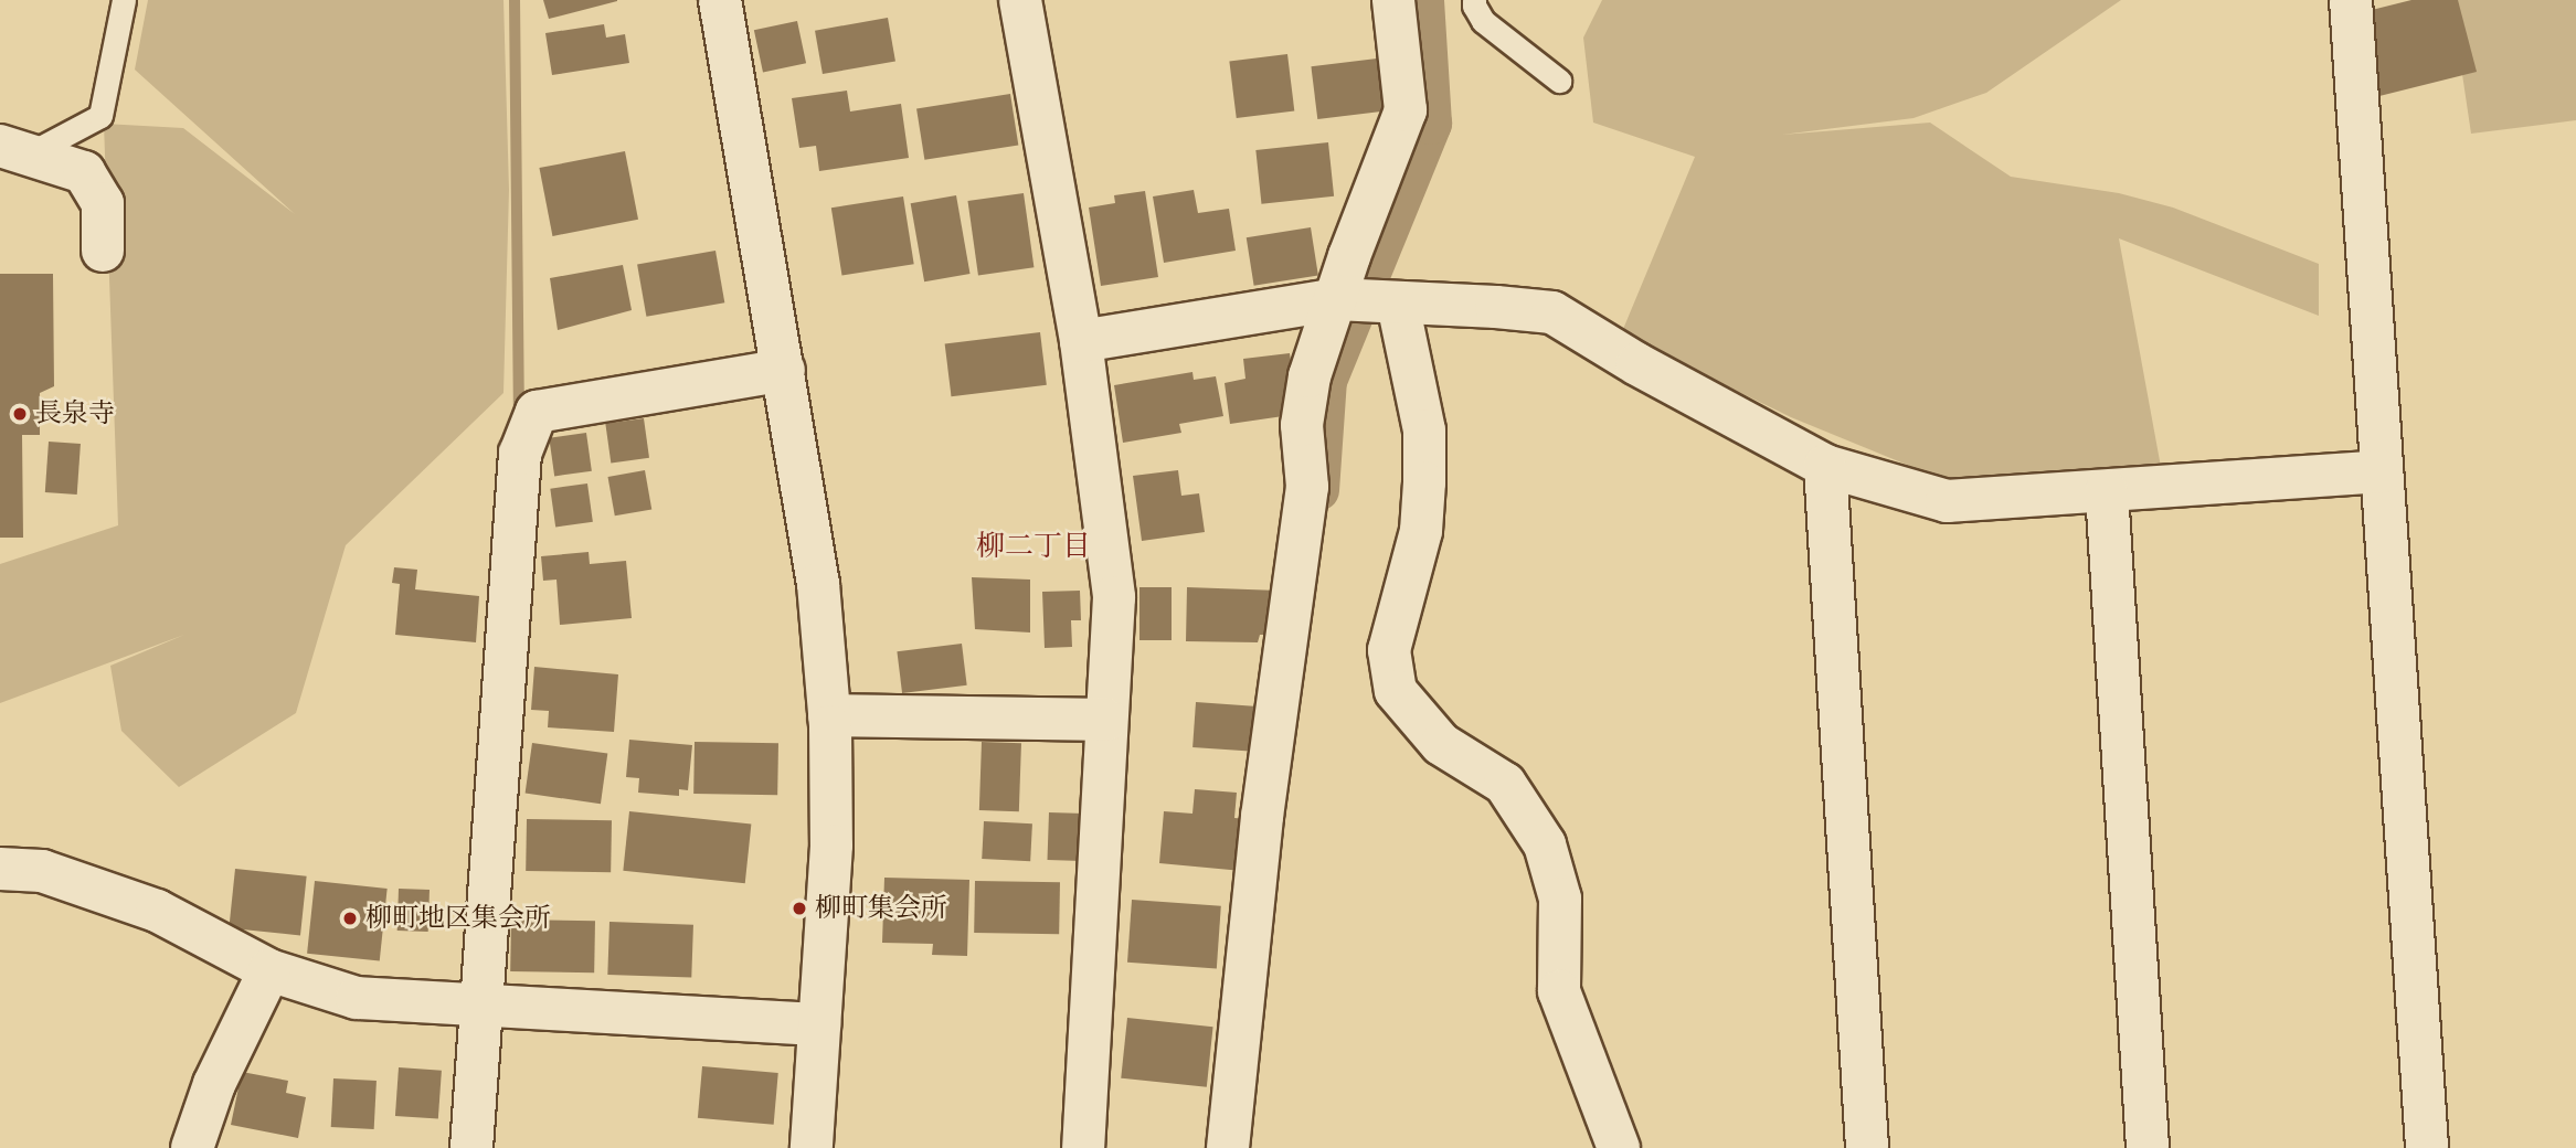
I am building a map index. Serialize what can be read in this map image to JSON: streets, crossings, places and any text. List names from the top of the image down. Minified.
{"districts":["柳二丁目"],"places":["長泉寺","柳町集会所","柳町地区集会所"]}
